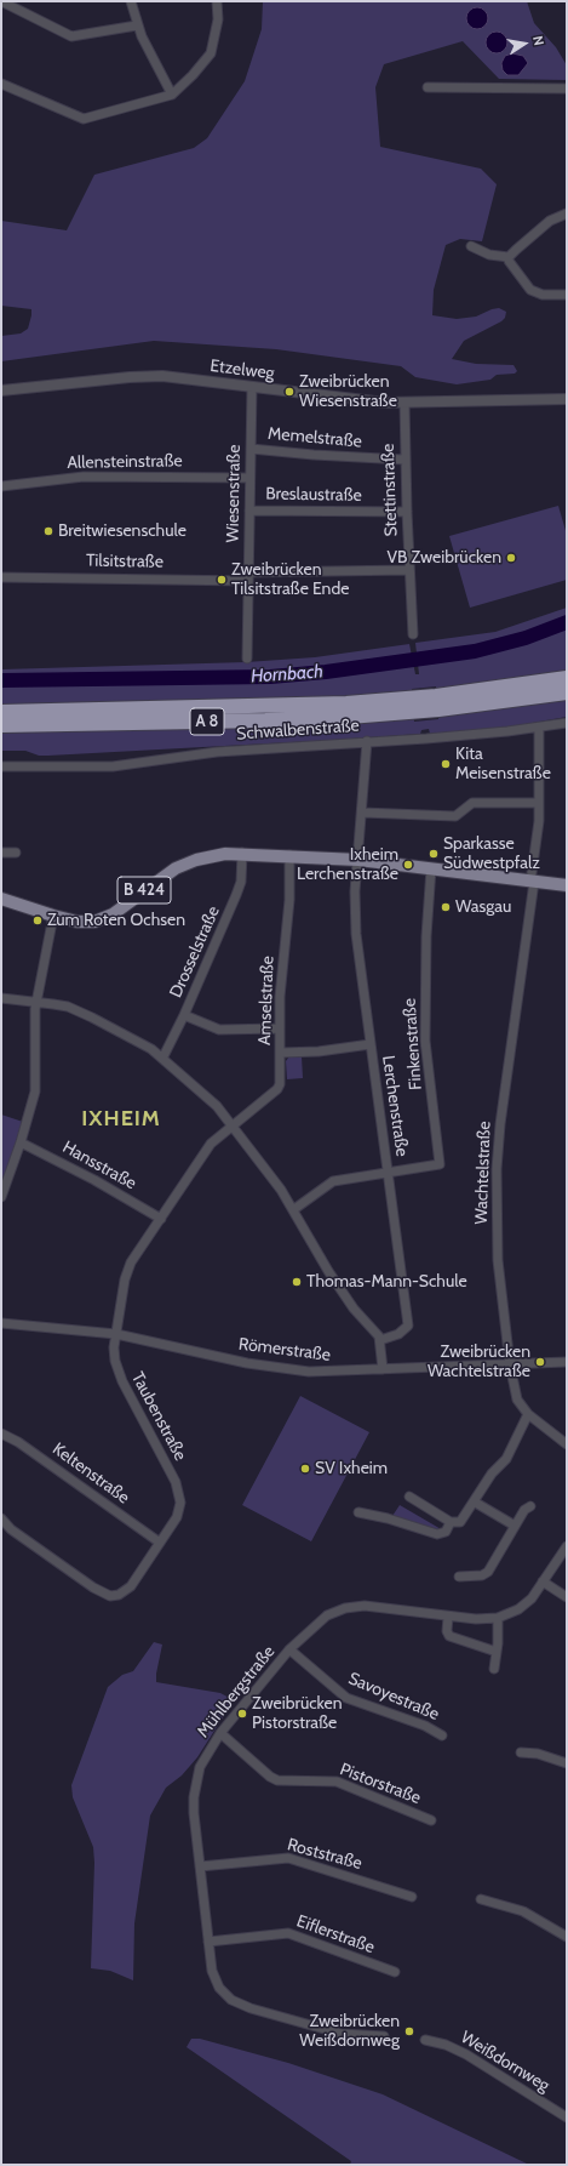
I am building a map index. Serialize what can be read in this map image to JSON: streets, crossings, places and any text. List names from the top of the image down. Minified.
{"streets":{"highway":["A 8"],"main road":["B 424"],"street":["Etzelweg","Memelstraße","Allensteinstraße","Stettinstraße","Wiesenstraße","Breslaustraße","Tilsitstraße","Schwalbenstraße","Drosselstraße","Amselstraße","Finkenstraße","Lerchenstraße","Hansstraße","Wachtelstraße","Römerstraße","Taubenstraße","Keltenstraße","Mühlbergstraße","Savoyestraße","Pistorstraße","Roststraße","Eiflerstraße","Weißdornweg"]},"crossings":[["Etzelweg","Stettinstraße"],["Etzelweg","Wiesenstraße"],["Memelstraße","Stettinstraße"],["Memelstraße","Wiesenstraße"],["Allensteinstraße","Wiesenstraße"],["Stettinstraße","Breslaustraße"],["Stettinstraße","Tilsitstraße"],["Wiesenstraße","Breslaustraße"],["Wiesenstraße","Tilsitstraße"],["Schwalbenstraße","Lerchenstraße"],["Schwalbenstraße","Wachtelstraße"],["B 424","Drosselstraße"],["B 424","Amselstraße"],["B 424","Finkenstraße"],["B 424","Lerchenstraße"],["B 424","Wachtelstraße"],["Amselstraße","Taubenstraße"],["Finkenstraße","Lerchenstraße"],["Hansstraße","Taubenstraße"],["Wachtelstraße","Römerstraße"],["Römerstraße","Taubenstraße"],["Taubenstraße","Keltenstraße"],["Mühlbergstraße","Savoyestraße"],["Mühlbergstraße","Pistorstraße"],["Mühlbergstraße","Roststraße"],["Mühlbergstraße","Eiflerstraße"]],"districts":["IXHEIM"],"water":["Hornbach"],"places":["Zweibrücken Wiesenstraße","Breitwiesenschule","VB Zweibrücken","Zweibrücken Tilsitstraße Ende","Kita Meisenstraße","Sparkasse Südwestpfalz","Ixheim Lerchenstraße","Wasgau","Zum Roten Ochsen","Thomas-Mann-Schule","Zweibrücken Wachtelstraße","SV Ixheim","Zweibrücken Pistorstraße","Zweibrücken Weißdornweg"],"north":"right"}
